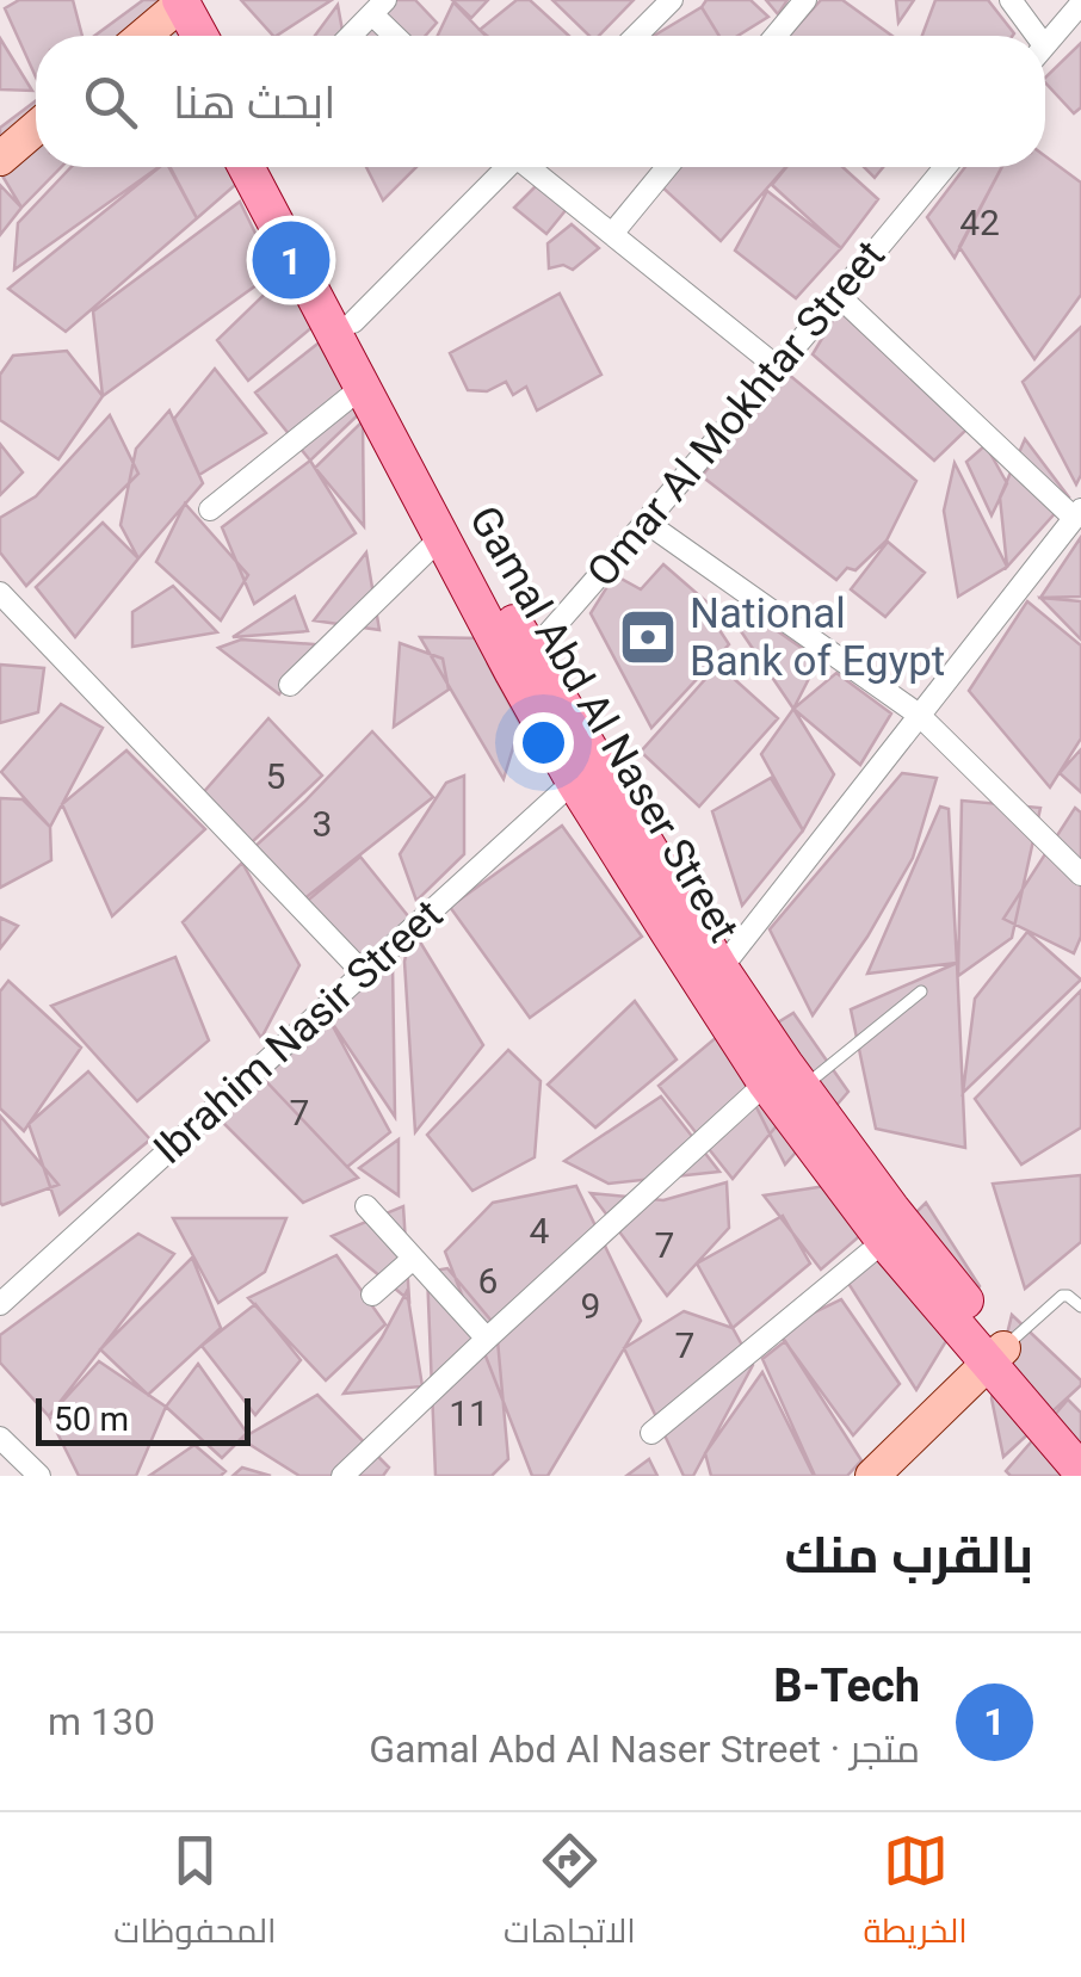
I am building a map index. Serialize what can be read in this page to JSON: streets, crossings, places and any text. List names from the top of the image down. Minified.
{"streets":{"main road":["Gamal Abd Al Naser Street"],"street":["Omar Al Mokhtar Street","Ibrahim Nasir Street"]},"crossings":[["Omar Al Mokhtar Street","Gamal Abd Al Naser Street"],["Gamal Abd Al Naser Street","Ibrahim Nasir Street"]],"places":{"bank":["National Bank of Egypt"]},"house_numbers":["42","5","3","7","4","7","6","9","7","11"],"scale_bar":"50 m","page":{"search":"ابحث هنا","pins":"1","scale":"50 m","heading":"بالقرب منك","list":[{"mark":"1","name":"B-Tech","note":"متجر · Gamal Abd Al Naser Street","value":"130 m"}],"nav":["الخريطة","الاتجاهات","المحفوظات"]}}
